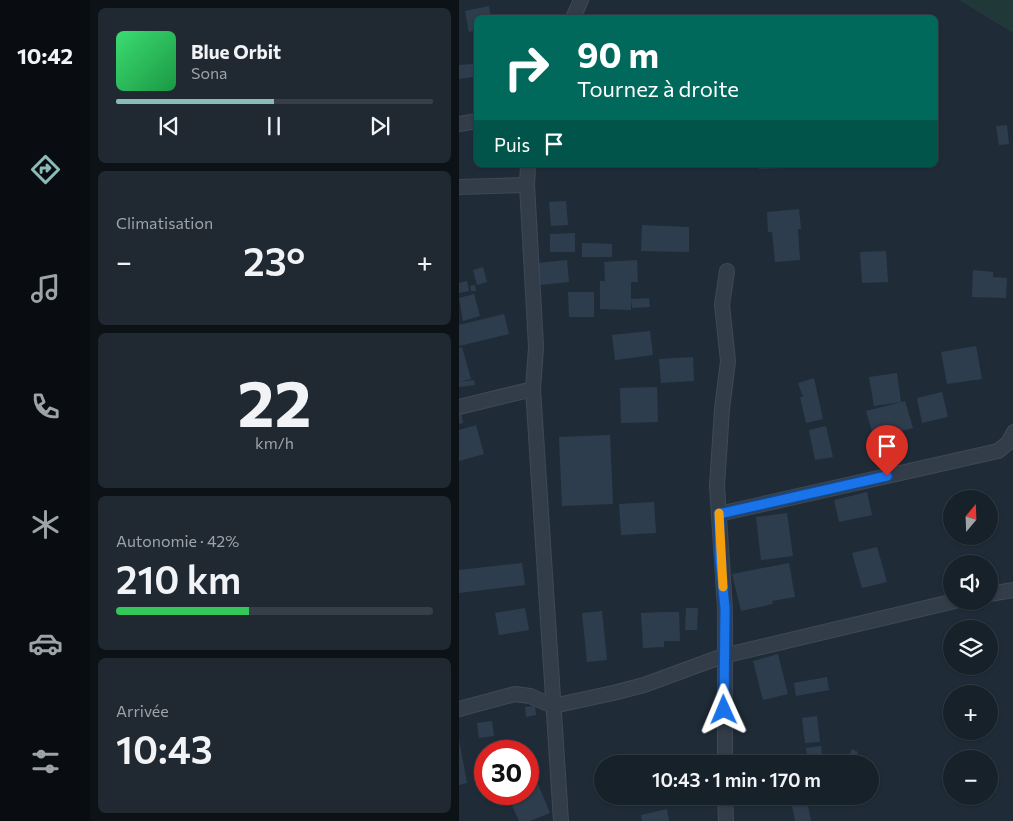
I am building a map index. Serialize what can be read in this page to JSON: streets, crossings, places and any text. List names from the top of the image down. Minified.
{"north":"top","page":{"tabs":"10:42","turn":["90 m","Tournez à droite"],"song":["Blue Orbit","Sona"],"then":"Puis","tile":["Climatisation",["22","km/h"],["Autonomie · 42%","210 km"],["Arrivée","10:43"]],"heat":["−","23°","+"],"map_buttons":["+","−"],"limit":"30","trip":"10:43 · 1 min · 170 m"}}
